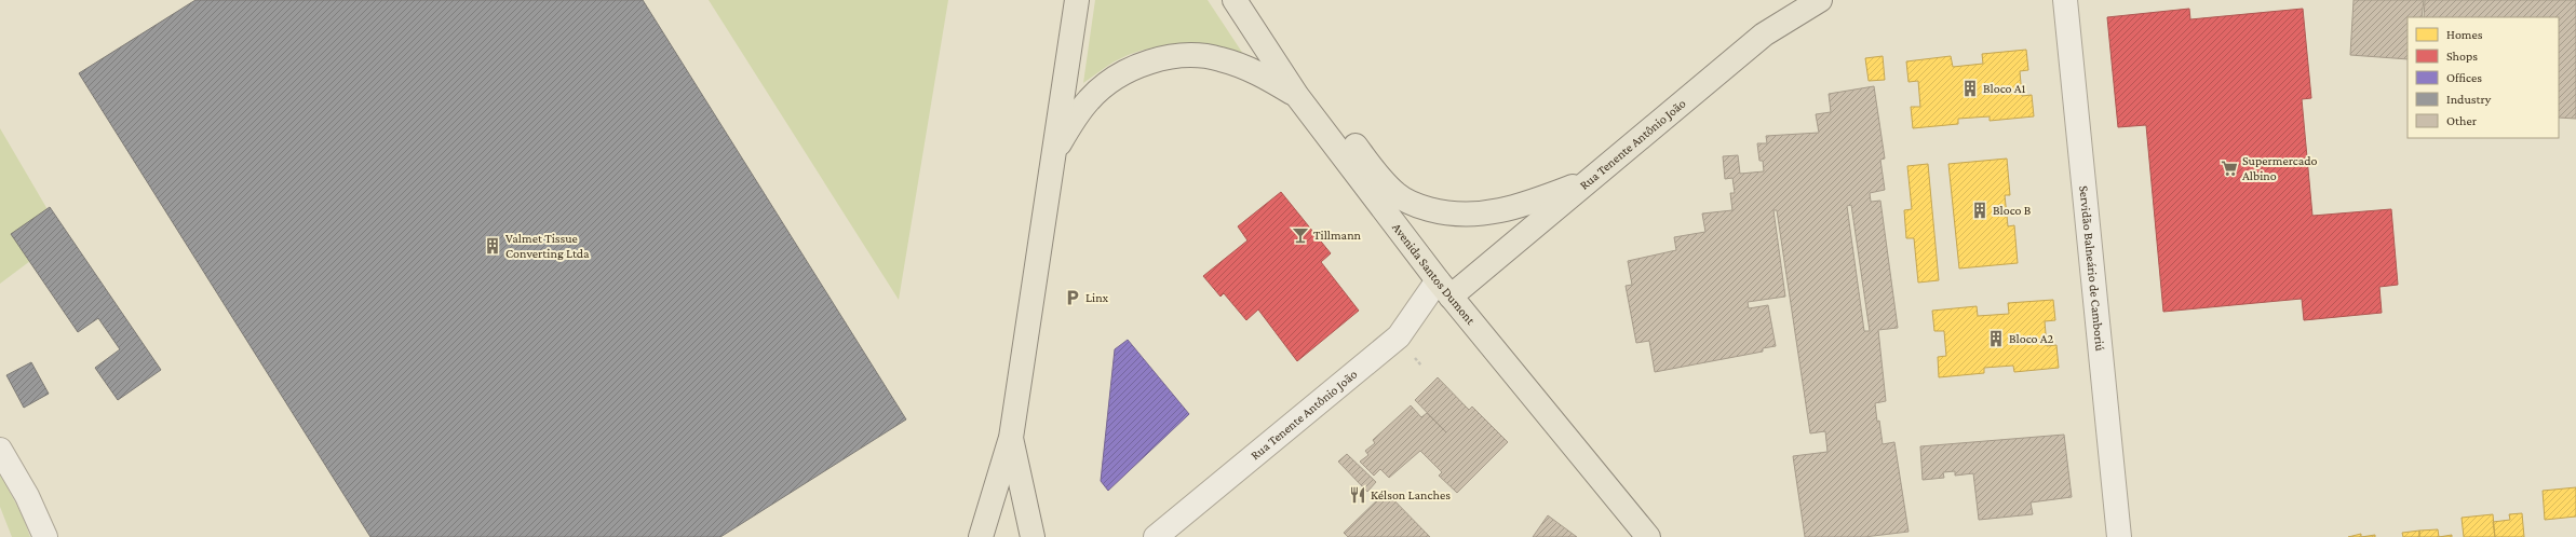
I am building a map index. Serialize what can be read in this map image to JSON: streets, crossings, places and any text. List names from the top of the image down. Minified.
{"streets":{"main road":["Rua Tenente Antônio João","Avenida Santos Dumont"],"street":["Servidão Balneário de Camboriú"]},"crossings":[["Rua Tenente Antônio João","Avenida Santos Dumont"]],"places":{"building":["Bloco A1","Bloco B","Valmet Tissue Converting Ltda","Bloco A2"],"supermarket":["Supermercado Albino"],"bar":["Tillmann"],"parking":["Linx"],"restaurant":["Kélson Lanches"]},"legend":["Homes","Shops","Offices","Industry","Other"]}
